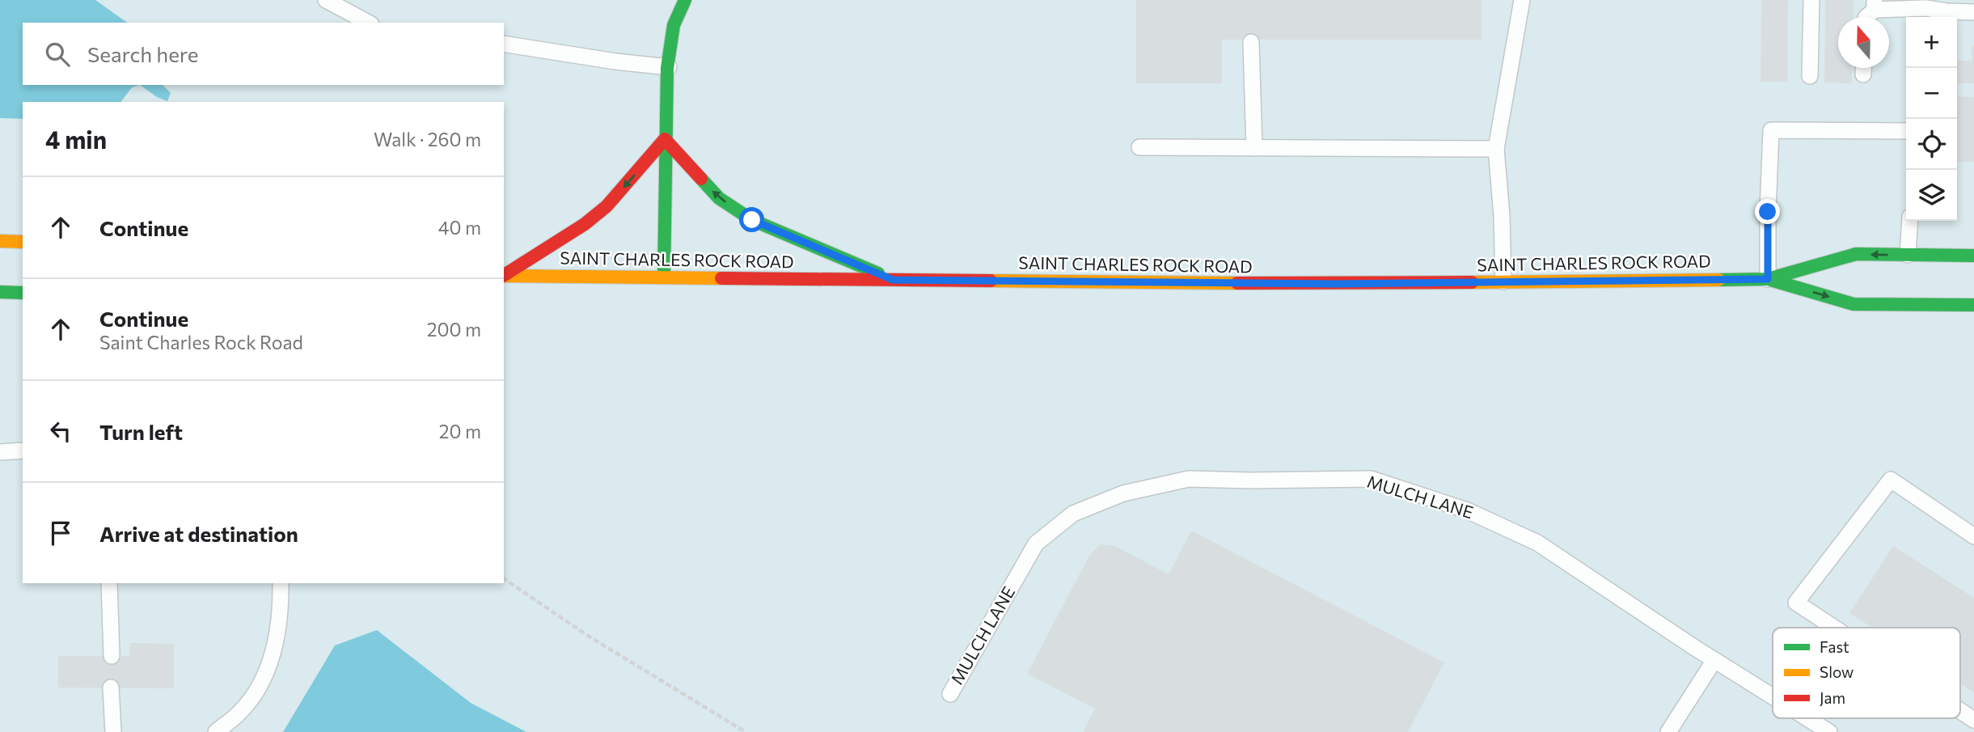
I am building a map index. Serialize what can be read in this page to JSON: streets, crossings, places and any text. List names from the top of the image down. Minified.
{"streets":{"main road":["SAINT CHARLES ROCK ROAD"],"lane":["MULCH LANE"]},"legend":["Fast","Slow","Jam"],"north":"top","page":{"map_buttons":["+","−"],"search":"Search here","heading":["4 min","Walk · 260 m"],"list":[["Continue","40 m"],["Continue","Saint Charles Rock Road","200 m"],["Turn left","20 m"],"Arrive at destination"]}}
